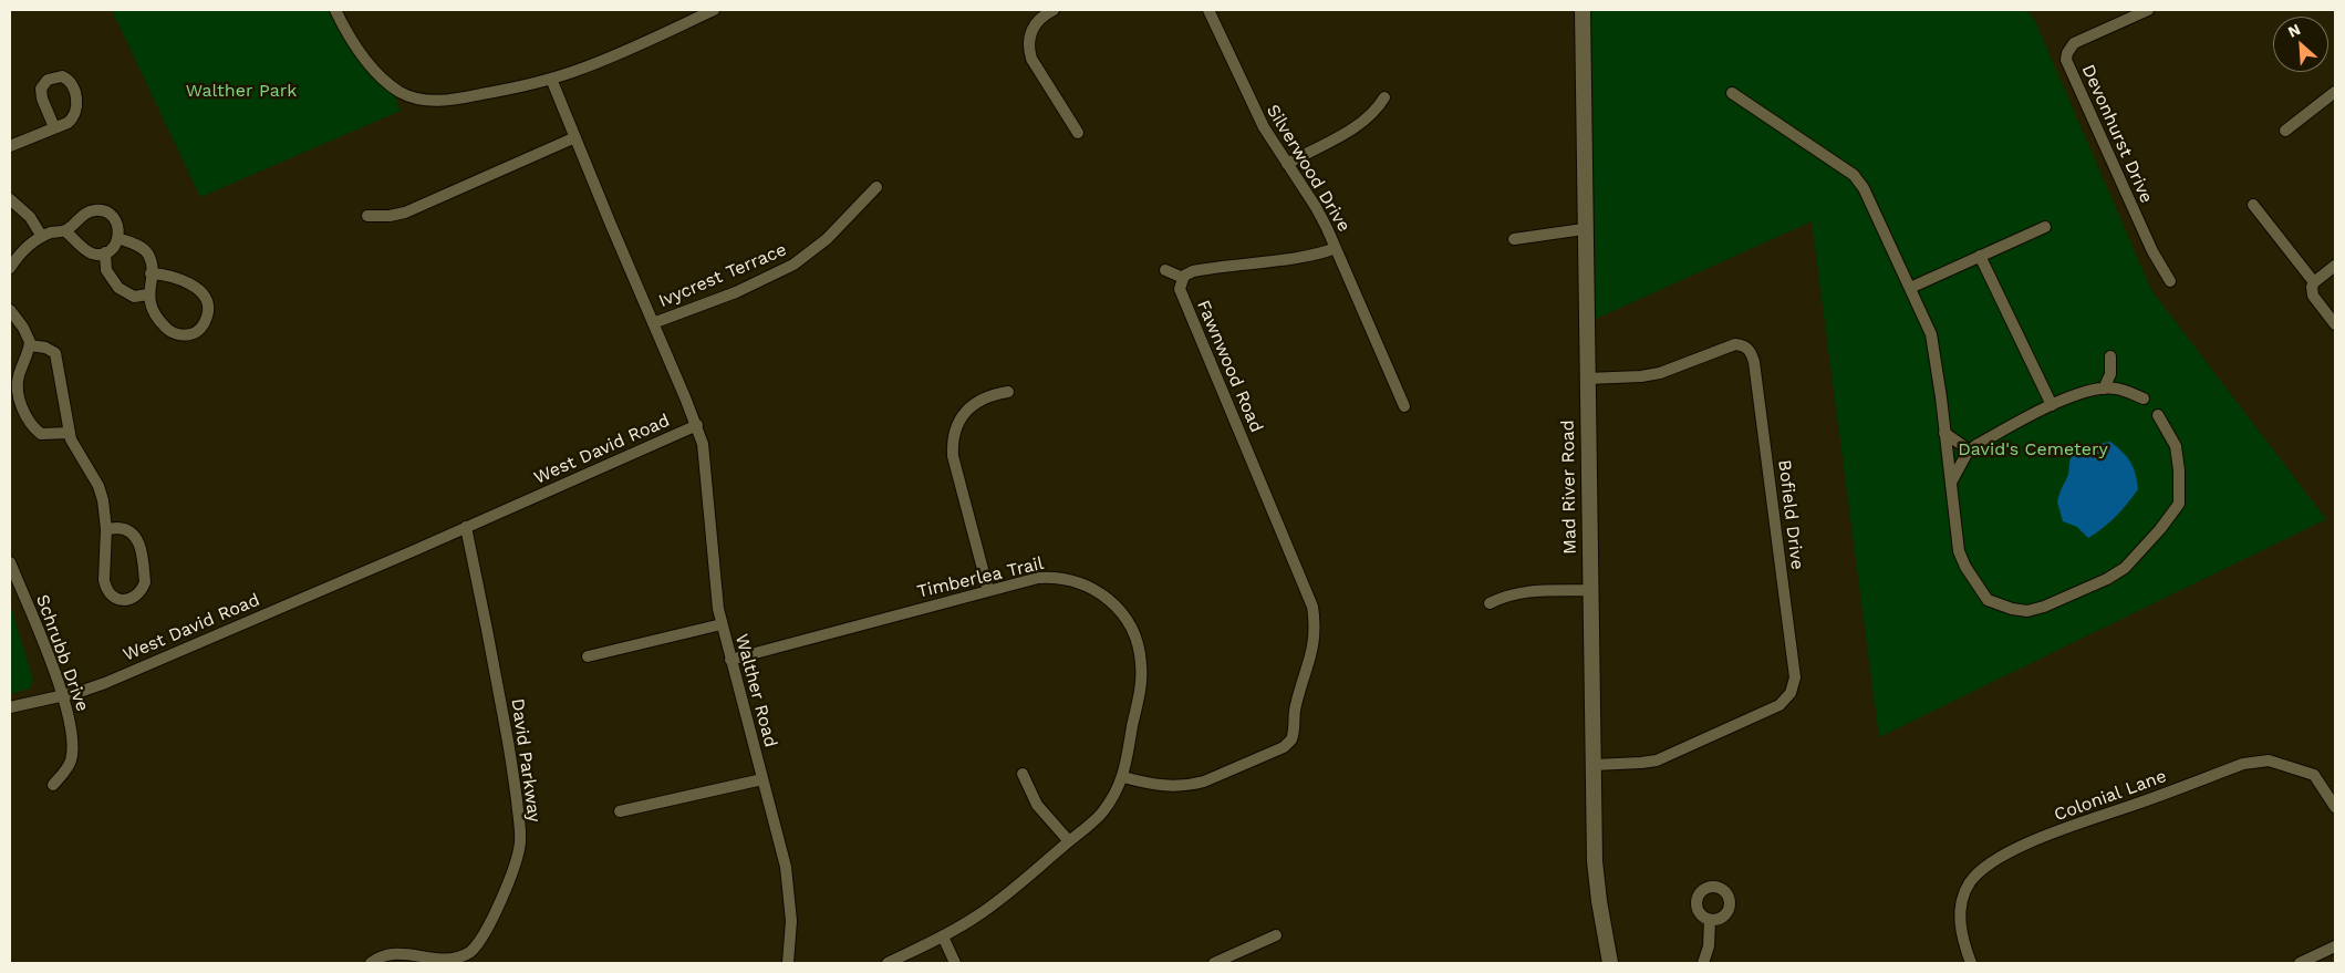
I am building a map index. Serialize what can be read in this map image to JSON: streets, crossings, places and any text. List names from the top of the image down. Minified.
{"streets":{"street":["Devonhurst Drive","Silverwood Drive","Ivycrest Terrace","Fawnwood Road","West David Road","Mad River Road","Bofield Drive","Timberlea Trail","Schrubb Drive","Walther Road","David Parkway","Colonial Lane"]},"crossings":[["Ivycrest Terrace","West David Road"],["Fawnwood Road","Timberlea Trail"],["West David Road","Schrubb Drive"],["West David Road","Walther Road"],["West David Road","David Parkway"],["Mad River Road","Bofield Drive"],["Timberlea Trail","Walther Road"]],"parks":["Walther Park","David's Cemetery"],"north":"top left"}
